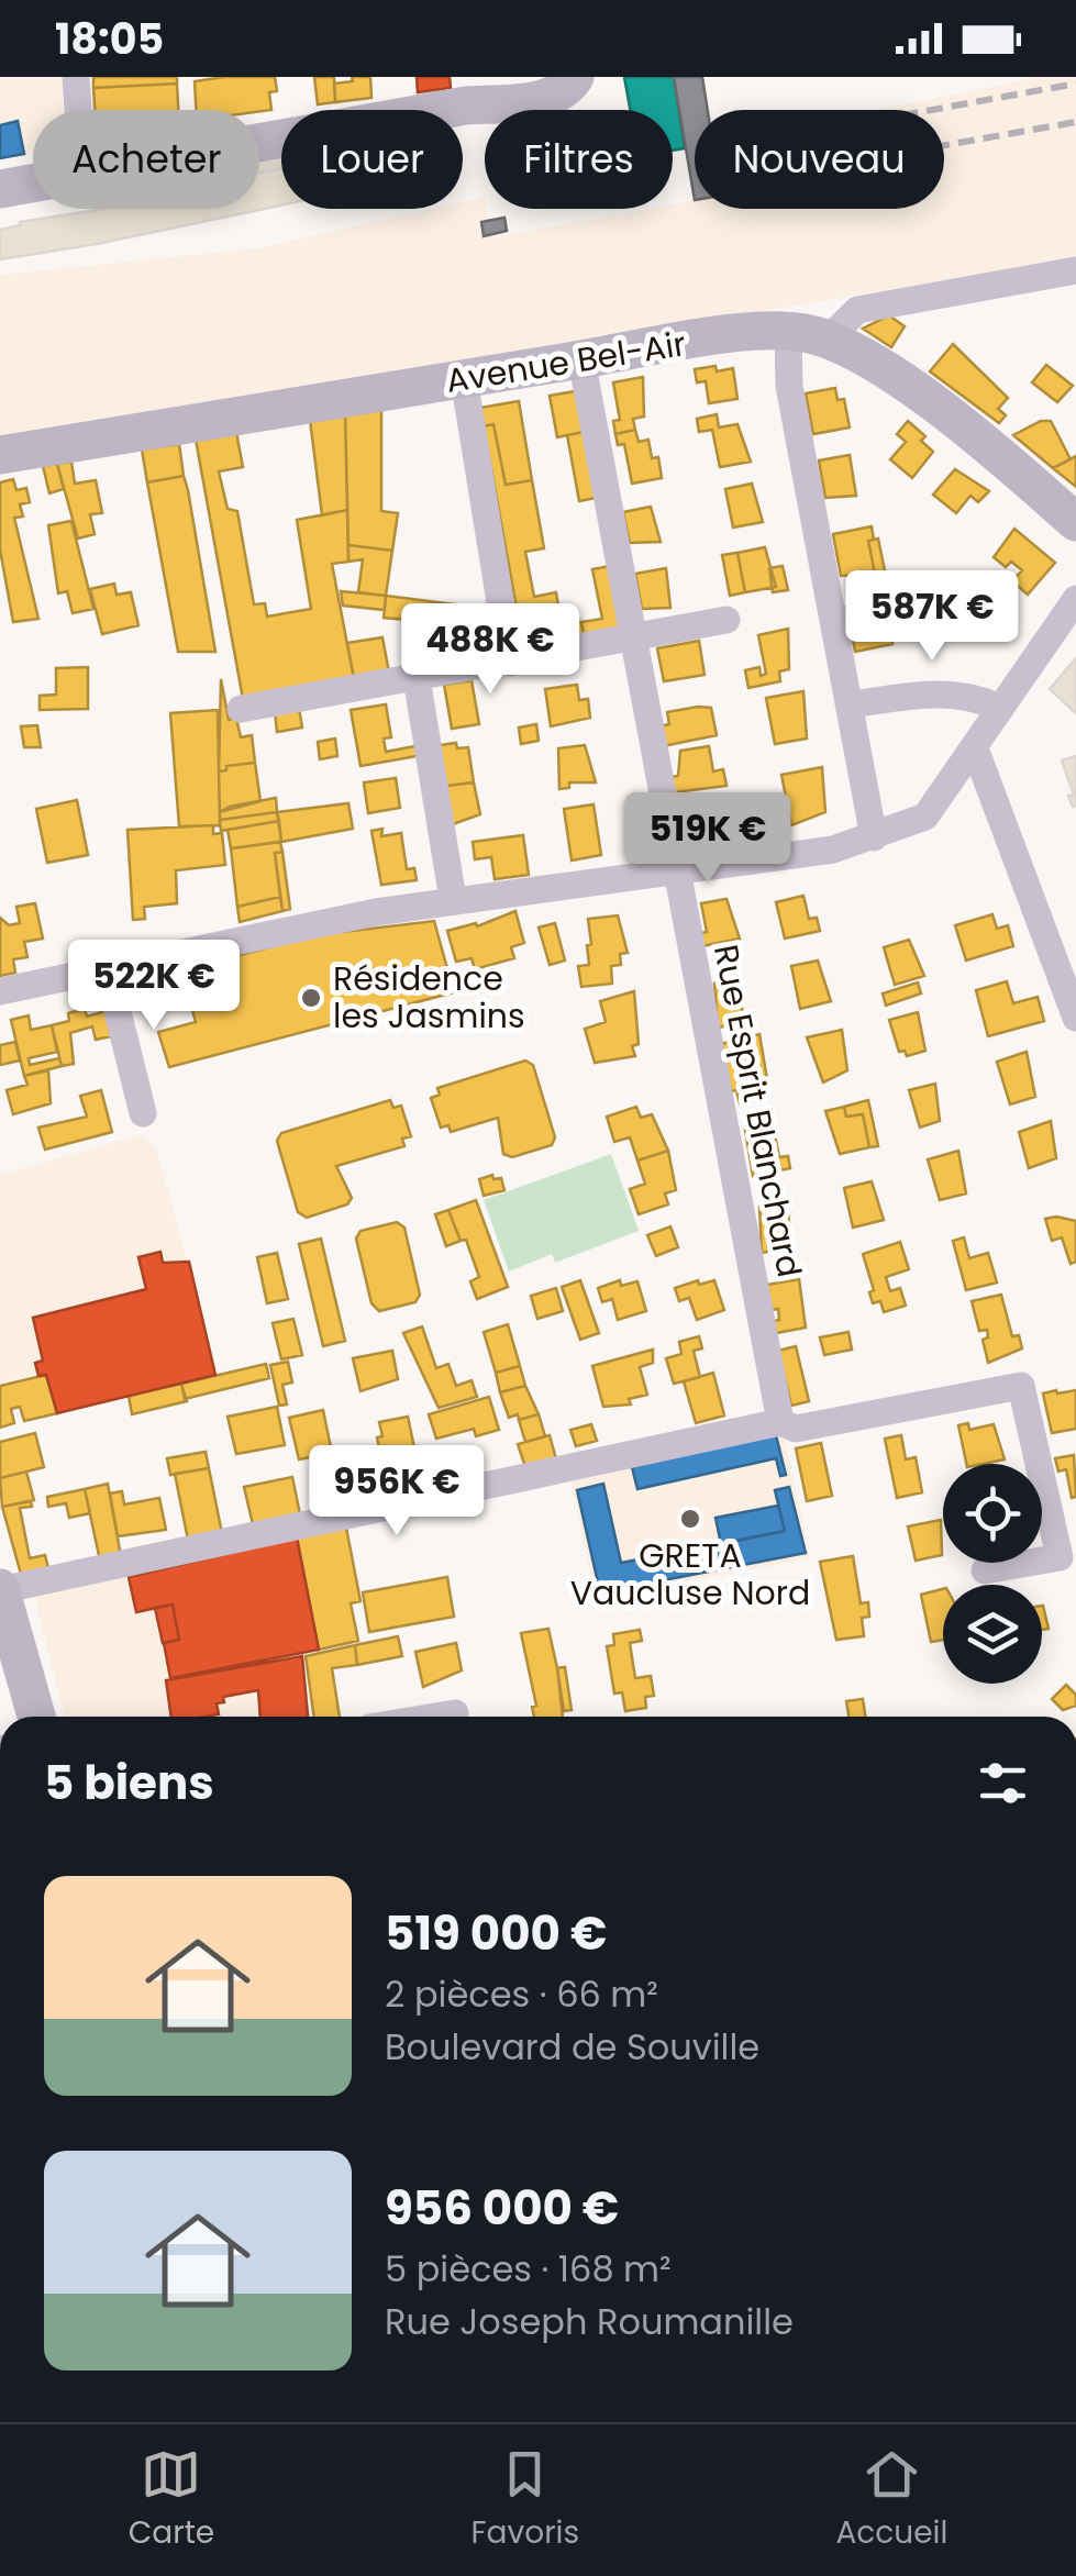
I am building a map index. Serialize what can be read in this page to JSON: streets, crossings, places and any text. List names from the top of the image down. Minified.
{"streets":{"street":["Avenue Bel-Air","Rue Esprit Blanchard"]},"crossings":[["Avenue Bel-Air","Rue Esprit Blanchard"]],"places":["Résidence les Jasmins","GRETA Vaucluse Nord"],"page":{"status":"18:05","chip":["Acheter","Louer","Filtres","Nouveau"],"price":["587K €","488K €","519K €","522K €","956K €"],"heading":"5 biens","list":[{"name":"519 000 €","note":"2 pièces · 66 m² · Boulevard de Souville"},{"name":"956 000 €","note":"5 pièces · 168 m² · Rue Joseph Roumanille"}],"tabs":["Carte","Favoris","Accueil"]}}
